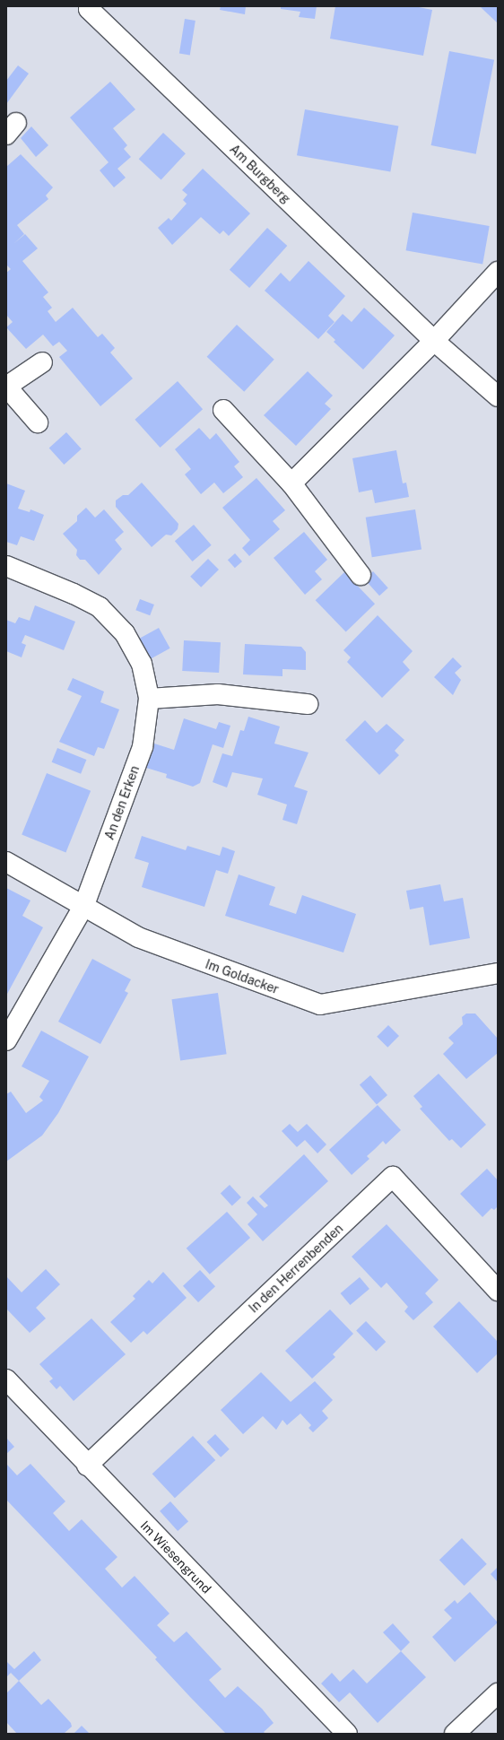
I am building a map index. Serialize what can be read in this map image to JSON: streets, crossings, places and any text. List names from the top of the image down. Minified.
{"streets":{"street":["Am Burgberg","An den Erken","Im Goldacker","In den Herrenbenden","Im Wiesengrund"]},"crossings":[["An den Erken","Im Goldacker"],["In den Herrenbenden","Im Wiesengrund"]]}
